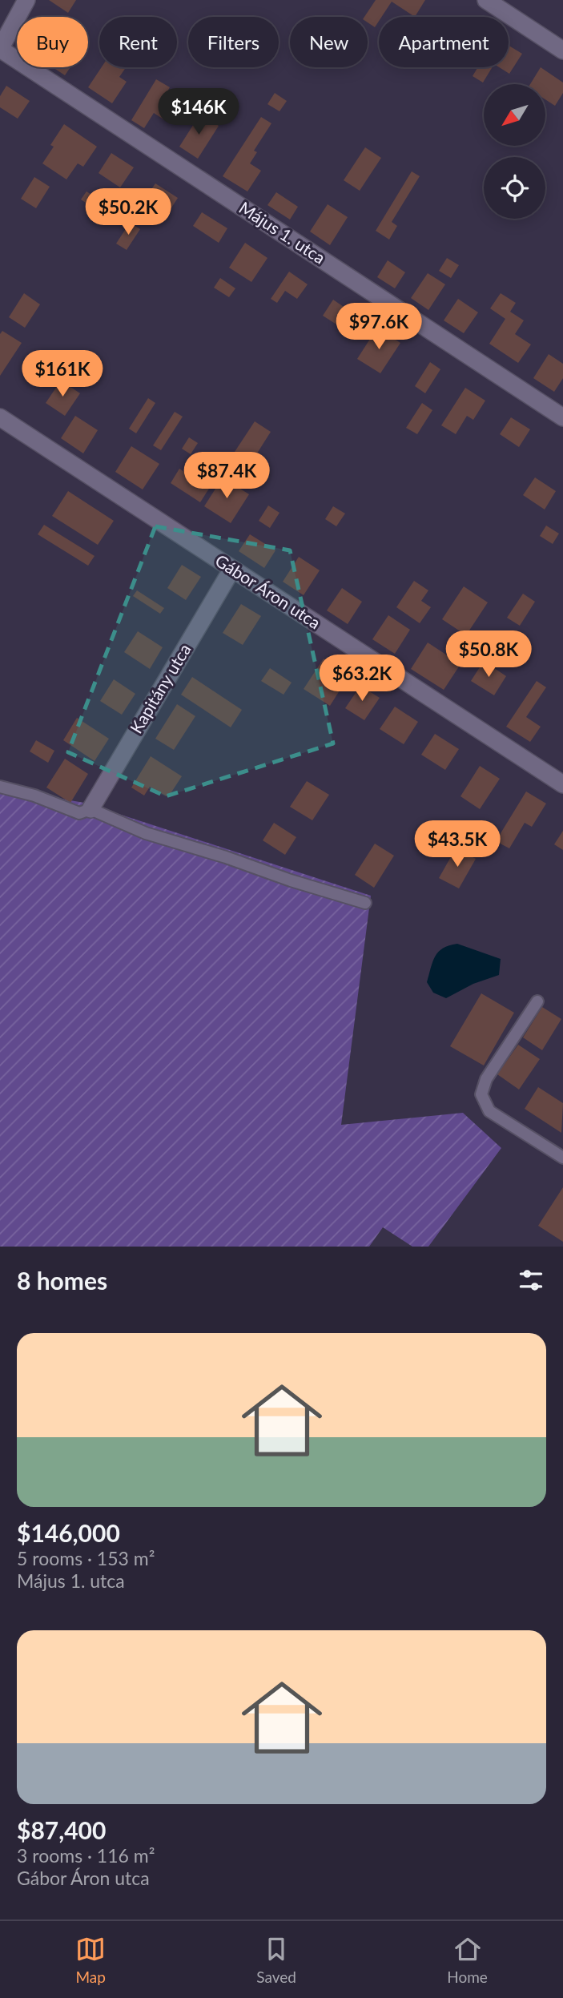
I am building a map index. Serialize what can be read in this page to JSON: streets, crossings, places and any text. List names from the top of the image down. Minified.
{"streets":{"street":["Május 1. utca","Gábor Áron utca","Kapitány utca"]},"crossings":[["Gábor Áron utca","Kapitány utca"]],"north":"bottom left","page":{"chip":["Buy","Rent","Filters","New","Apartment"],"price":["$146K","$50.2K","$97.6K","$161K","$87.4K","$50.8K","$63.2K","$43.5K"],"heading":"8 homes","list":[{"name":"$146,000","note":"5 rooms · 153 m² · Május 1. utca"},{"name":"$87,400","note":"3 rooms · 116 m² · Gábor Áron utca"}],"tabs":["Map","Saved","Home"]}}
